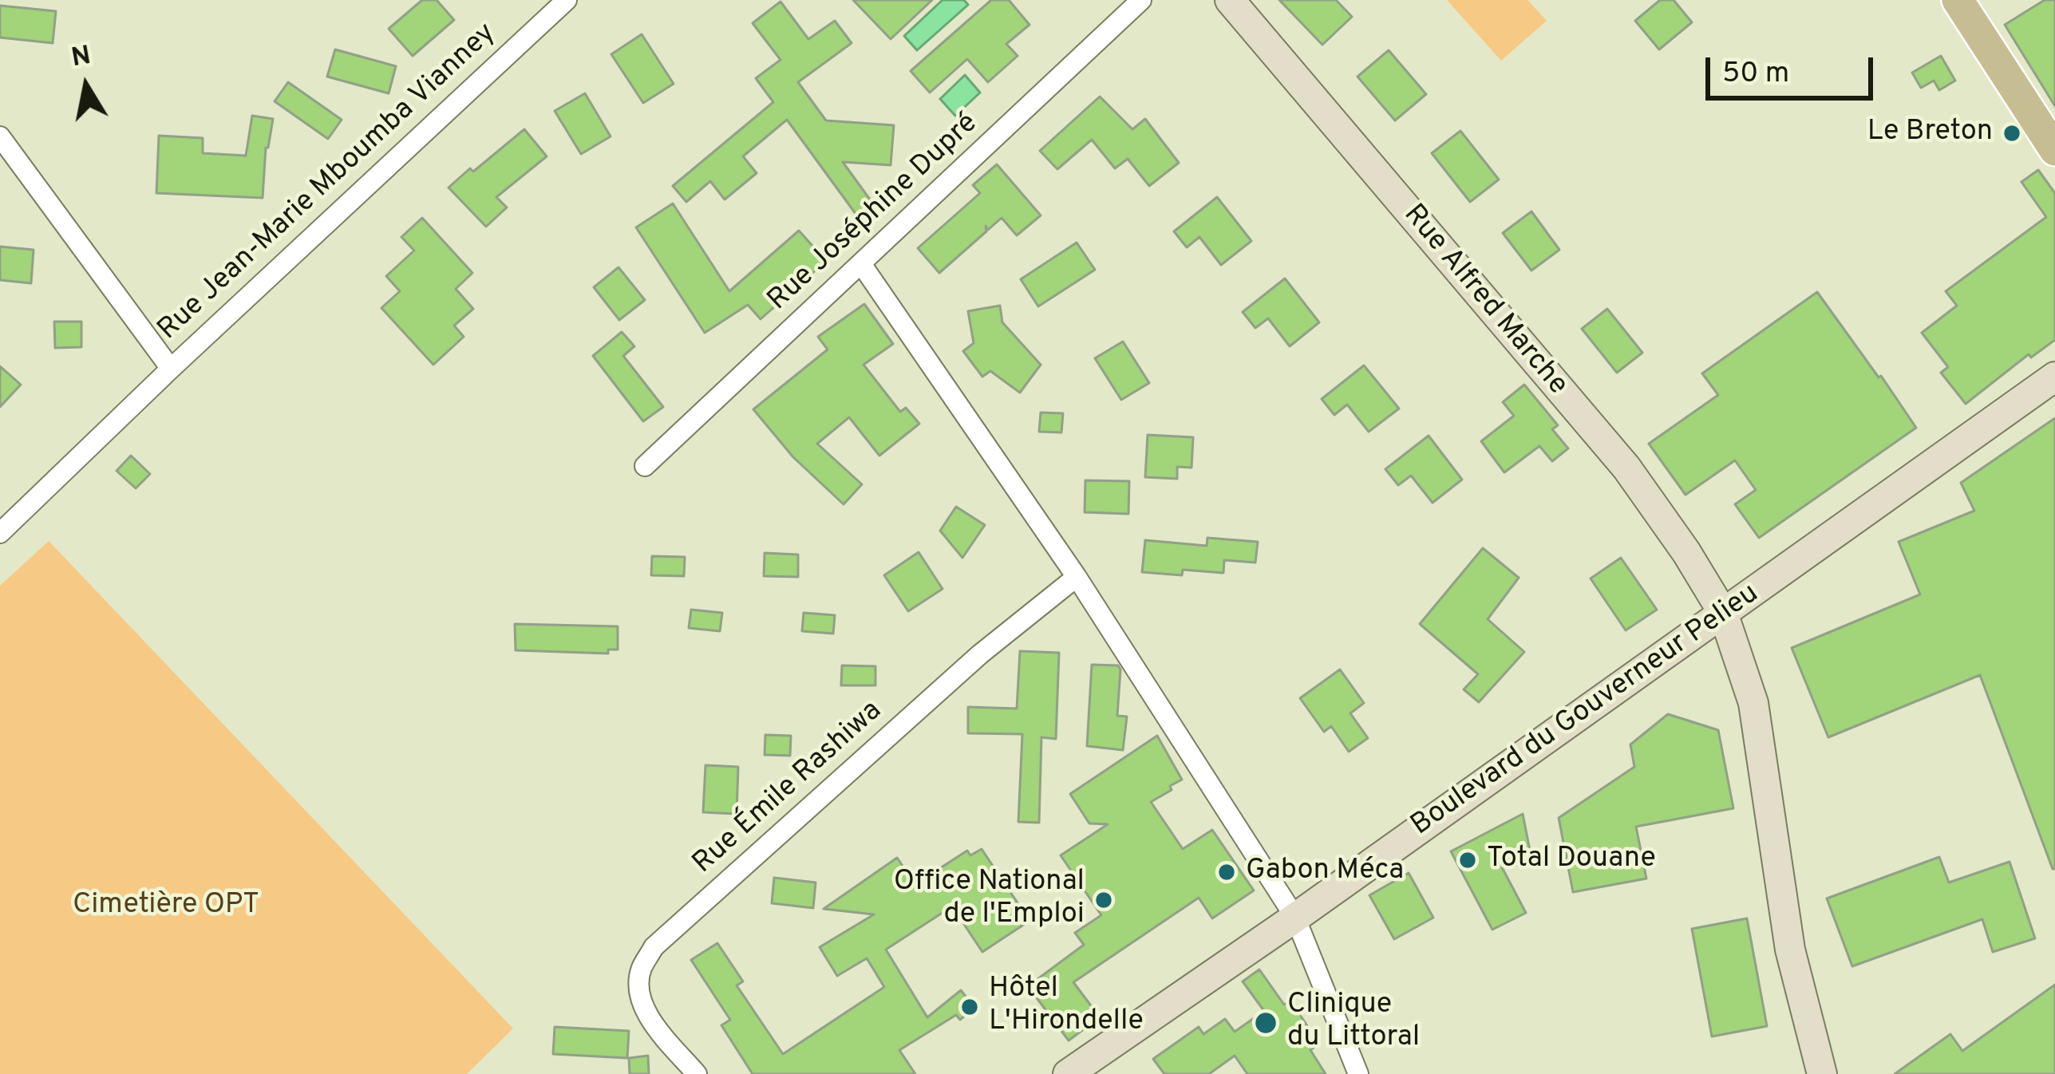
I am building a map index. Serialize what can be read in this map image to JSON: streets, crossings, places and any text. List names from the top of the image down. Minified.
{"streets":{"street":["Rue Jean-Marie Mboumba Vianney","Rue Joséphine Dupré","Rue Alfred Marche","Boulevard du Gouverneur Pelieu","Rue Émile Rashiwa"]},"crossings":[["Rue Alfred Marche","Boulevard du Gouverneur Pelieu"]],"parks":["Cimetière OPT"],"places":["Le Breton","Total Douane","Gabon Méca","Office National de l'Emploi","Hôtel L'Hirondelle","Clinique du Littoral"],"scale_bar":"50 m","north":"top"}
